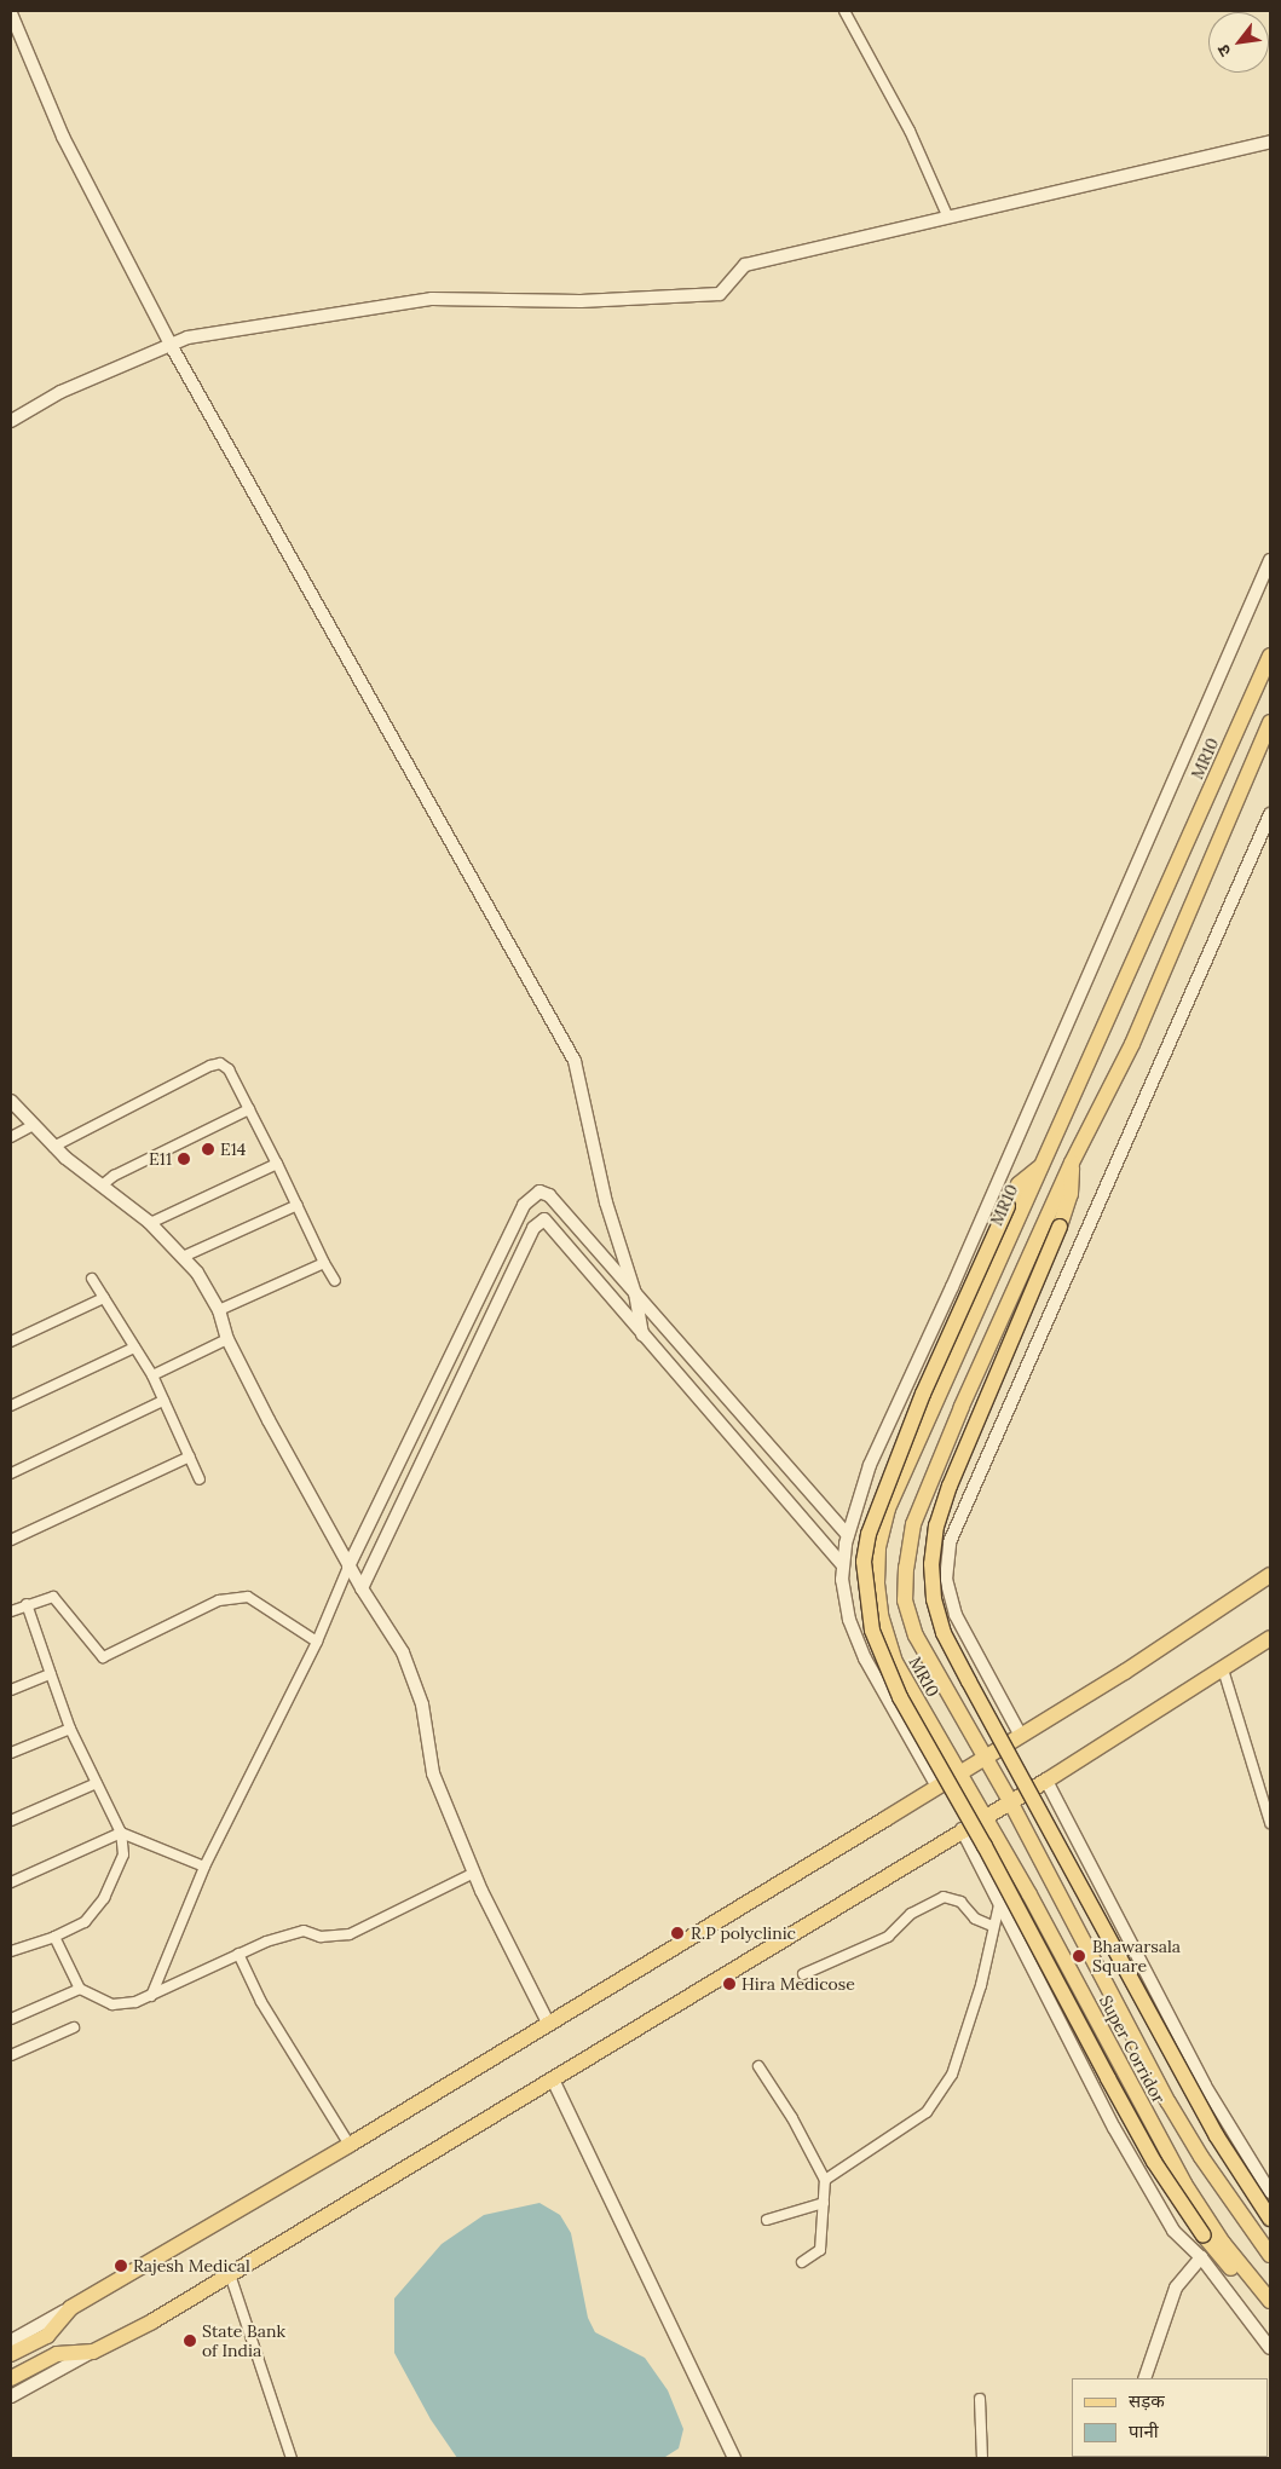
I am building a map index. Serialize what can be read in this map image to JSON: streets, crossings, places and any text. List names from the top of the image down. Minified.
{"streets":{"main road":["MR10","Super Corridor"]},"crossings":[["MR10","Super Corridor"]],"places":["E14","E11","R.P polyclinic","Bhawarsala Square","Hira Medicose","Rajesh Medical","State Bank of India"],"legend":["सड़क","पानी"],"north":"bottom left"}
